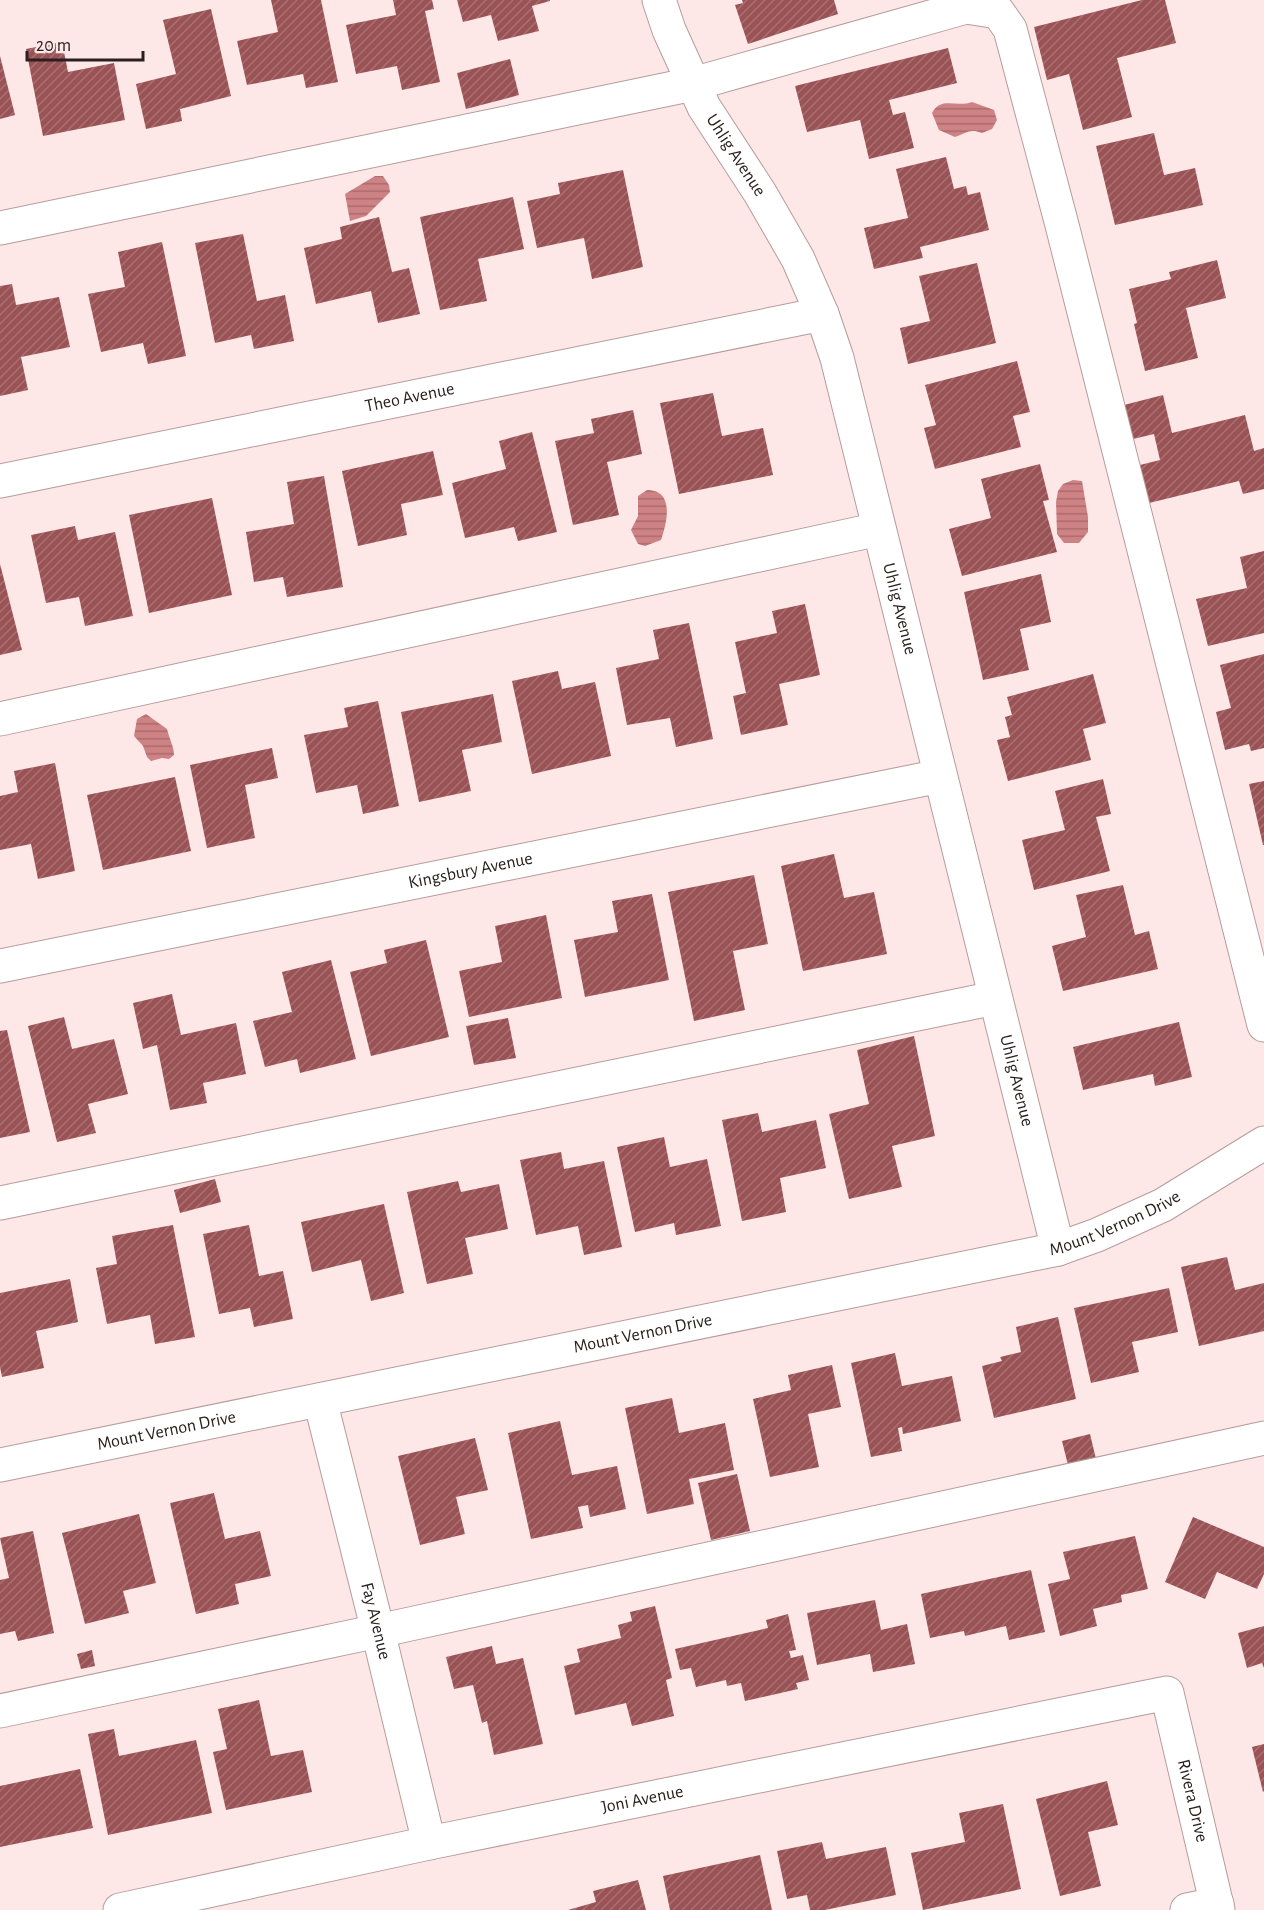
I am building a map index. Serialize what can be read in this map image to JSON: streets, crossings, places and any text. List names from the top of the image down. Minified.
{"streets":{"street":["Uhlig Avenue","Theo Avenue","Kingsbury Avenue","Mount Vernon Drive","Fay Avenue","Joni Avenue","Rivera Drive"]},"crossings":[["Uhlig Avenue","Theo Avenue"],["Uhlig Avenue","Kingsbury Avenue"],["Uhlig Avenue","Mount Vernon Drive"],["Mount Vernon Drive","Fay Avenue"],["Fay Avenue","Joni Avenue"],["Joni Avenue","Rivera Drive"]],"scale_bar":"20 m"}
